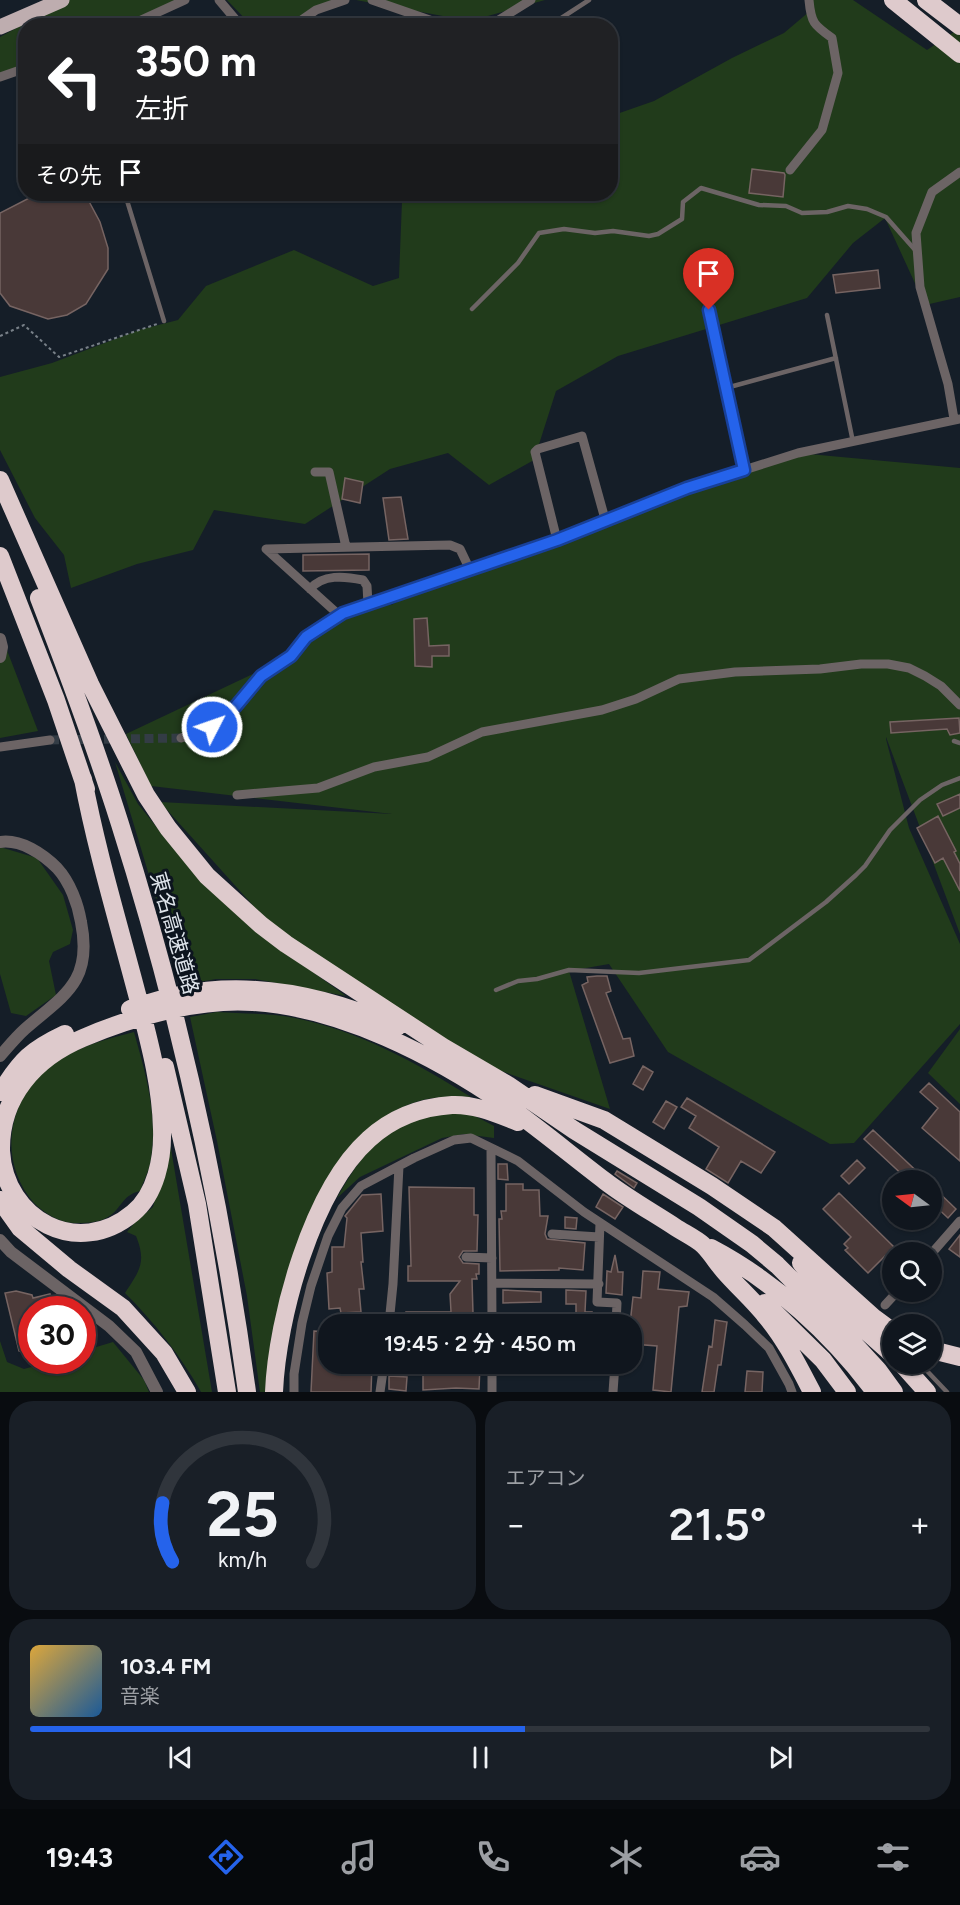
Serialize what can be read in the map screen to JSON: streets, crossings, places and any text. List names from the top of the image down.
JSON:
{
  "streets": {
    "highway": ["東名高速道路"]
  },
  "north": "left",
  "page": {
    "turn": ["350 m", "左折"],
    "then": "その先",
    "limit": "30",
    "trip": "19:45 · 2 分 · 450 m",
    "tile": "エアコン",
    "heat": ["−", "21.5°", "+"],
    "song": ["103.4 FM", "音楽"],
    "tabs": "19:43",
    "gauge": ["25", "km/h"]
  }
}
